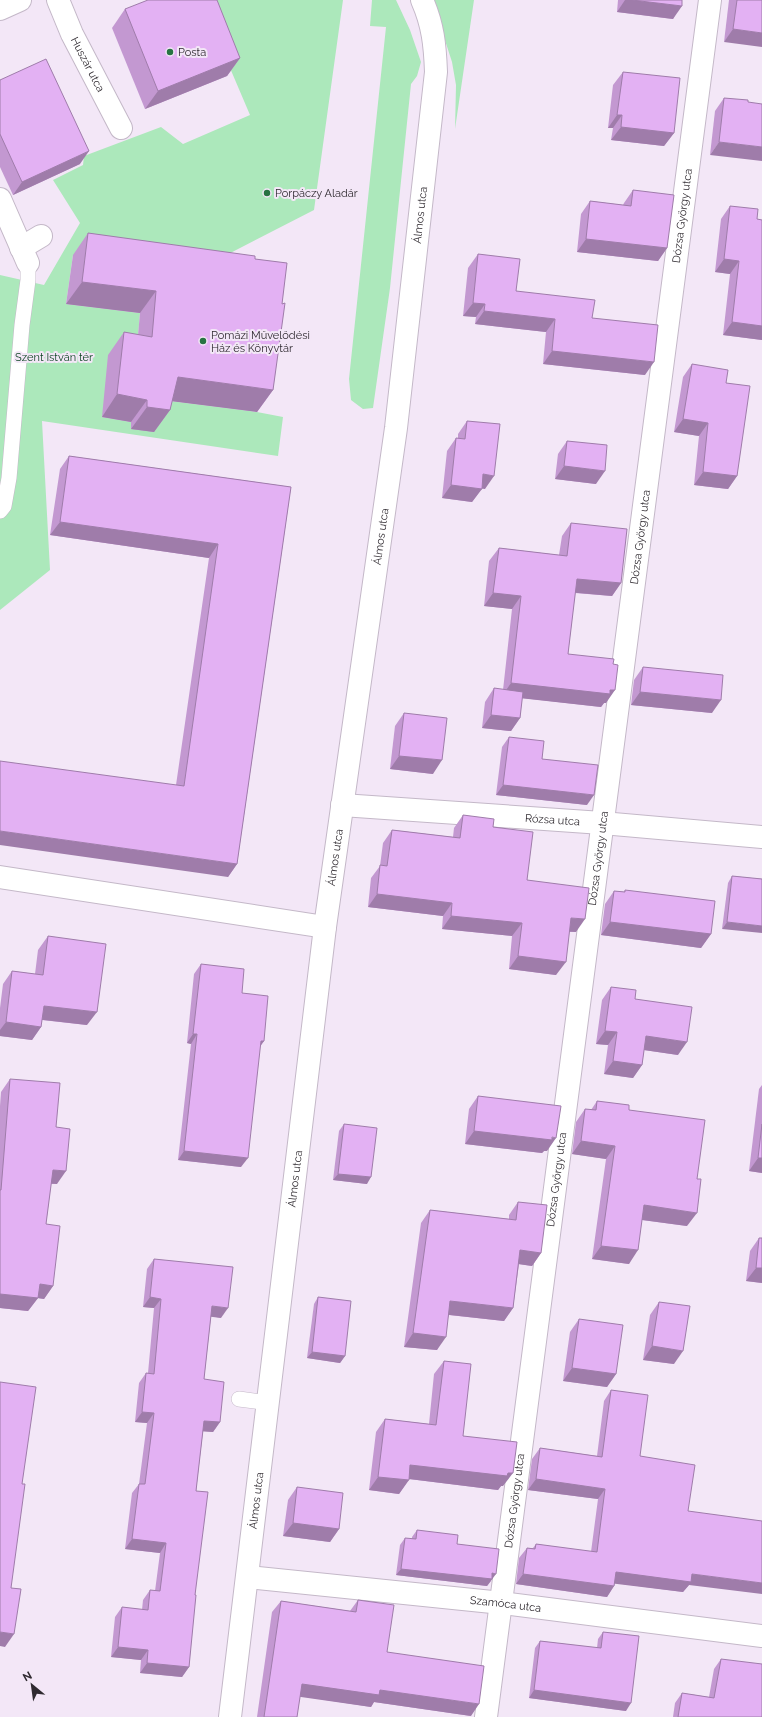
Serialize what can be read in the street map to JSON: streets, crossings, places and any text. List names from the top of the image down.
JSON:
{
  "streets": {
    "street": [
      "Huszár utca",
      "Álmos utca",
      "Dózsa György utca",
      "Rózsa utca",
      "Szamóca utca"
    ]
  },
  "crossings": [
    ["Álmos utca", "Rózsa utca"],
    ["Álmos utca", "Szamóca utca"],
    ["Dózsa György utca", "Rózsa utca"],
    ["Dózsa György utca", "Szamóca utca"]
  ],
  "parks": ["Szent István tér"],
  "places": ["Posta", "Porpáczy Aladár", "Pomázi Művelődési Ház és Könyvtár"],
  "north": "top left"
}
